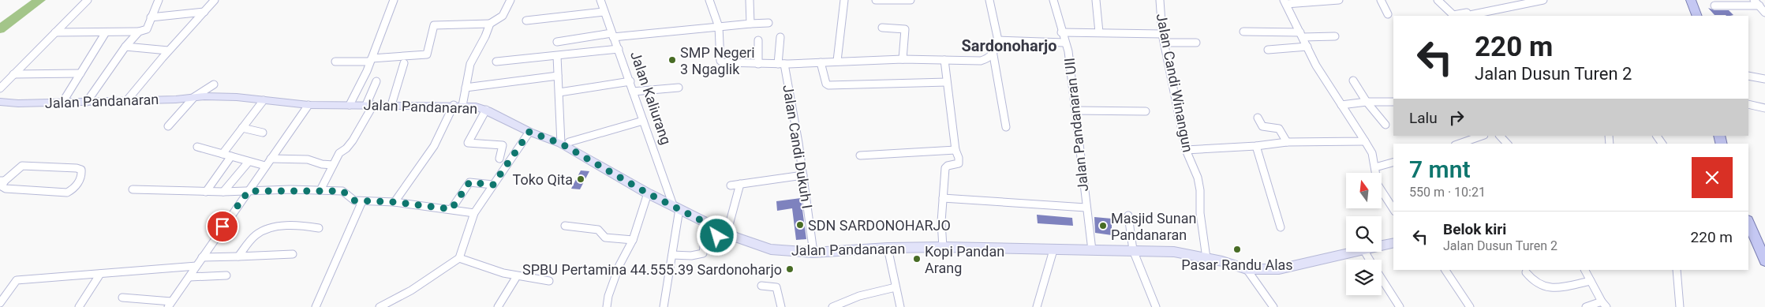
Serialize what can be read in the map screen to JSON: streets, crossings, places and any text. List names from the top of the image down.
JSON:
{
  "streets": {
    "main road": ["Jalan Pandanaran"],
    "street": [
      "Jalan Candi Winangun",
      "Jalan Kaliurang",
      "Jalan Pandanaran UII",
      "Jalan Candi Dukuh I"
    ]
  },
  "crossings": [
    ["Jalan Candi Winangun", "Jalan Pandanaran"],
    ["Jalan Kaliurang", "Jalan Pandanaran"],
    ["Jalan Pandanaran", "Jalan Pandanaran UII"],
    ["Jalan Pandanaran", "Jalan Candi Dukuh I"]
  ],
  "districts": ["Sardonoharjo"],
  "places": [
    "SMP Negeri 3 Ngaglik",
    "Toko Qita",
    "SDN SARDONOHARJO",
    "Masjid Sunan Pandanaran",
    "Pasar Randu Alas",
    "Kopi Pandan Arang",
    "SPBU Pertamina 44.555.39 Sardonoharjo"
  ],
  "north": "top",
  "page": {
    "turn": ["220 m", "Jalan Dusun Turen 2"],
    "then": "Lalu",
    "heading": ["7 mnt", "550 m · 10:21"],
    "list": [
      {
        "name": "Belok kiri",
        "note": "Jalan Dusun Turen 2",
        "value": "220 m"
      }
    ]
  }
}
